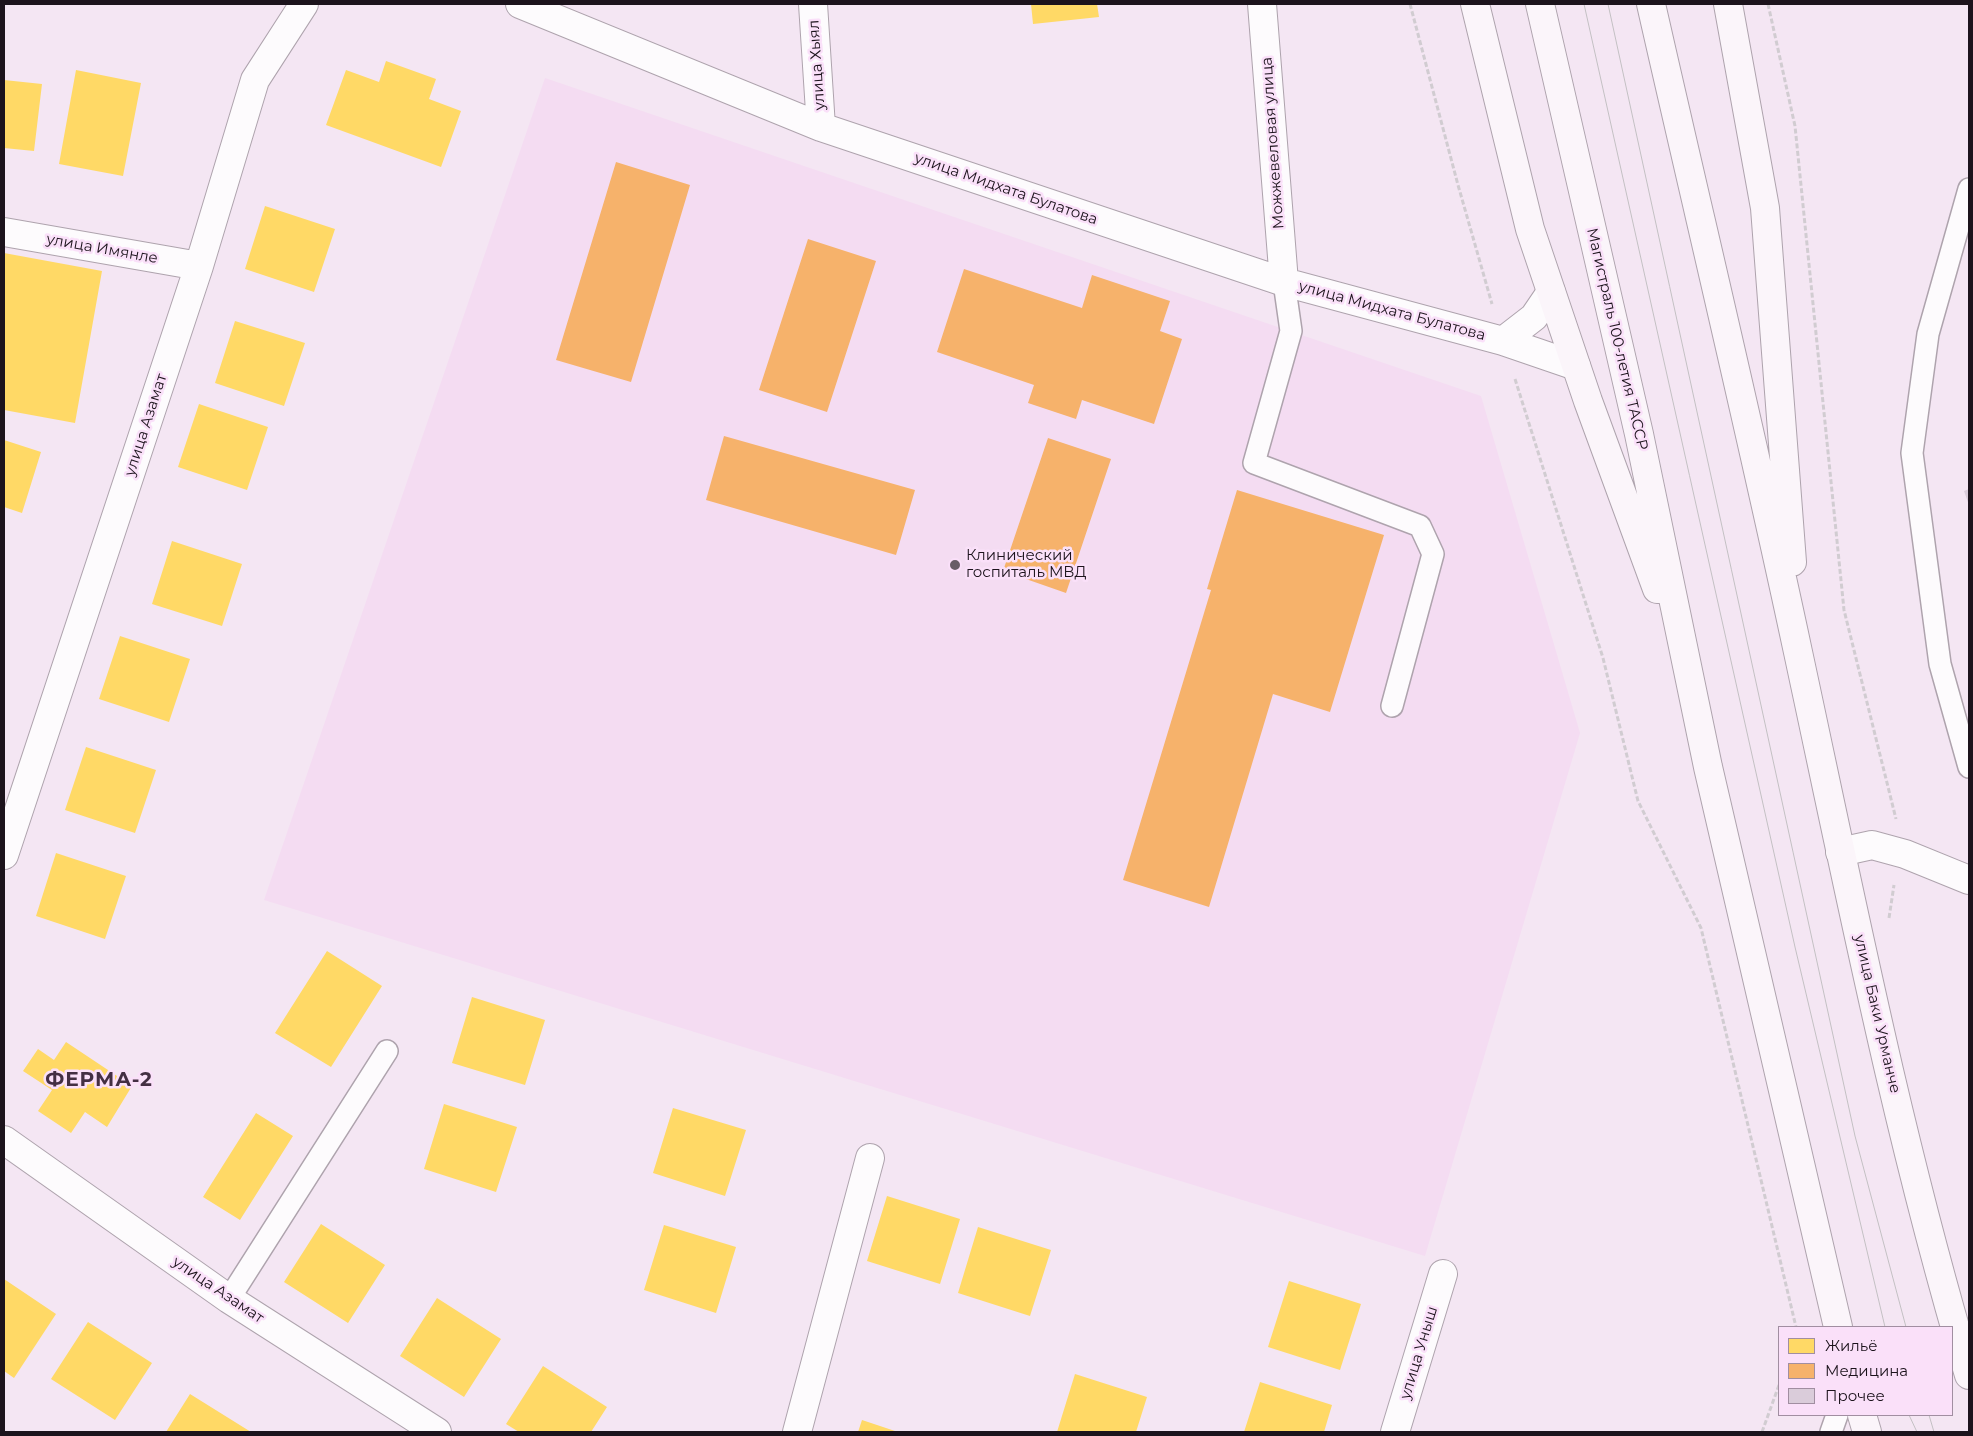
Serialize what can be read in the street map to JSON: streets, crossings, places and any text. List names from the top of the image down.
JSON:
{
  "streets": {
    "main road": ["Магистраль 100-летия ТАССР", "улица Баки Урманче"],
    "street": [
      "улица Хыял",
      "Можжевеловая улица",
      "улица Мидхата Булатова",
      "улица Имянле",
      "улица Азамат",
      "улица Уныш"
    ]
  },
  "crossings": [
    ["улица Хыял", "улица Мидхата Булатова"],
    ["Можжевеловая улица", "улица Мидхата Булатова"],
    ["улица Имянле", "улица Азамат"]
  ],
  "districts": ["ФЕРМА-2"],
  "places": ["Клинический госпиталь МВД"],
  "legend": ["Жильё", "Медицина", "Прочее"]
}
